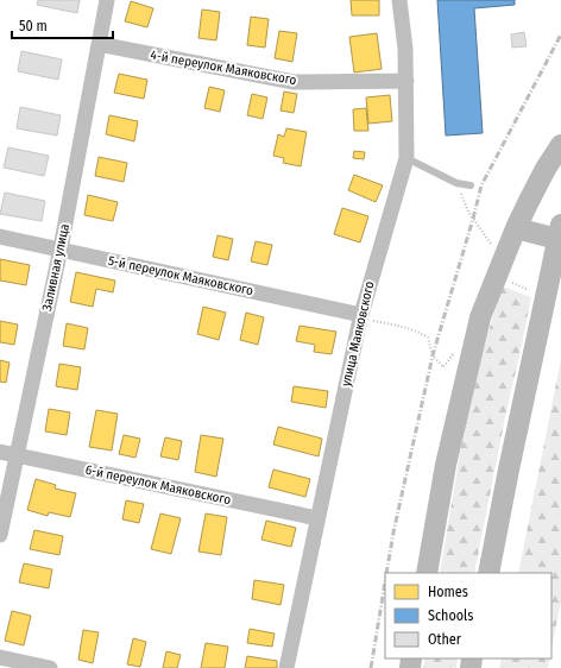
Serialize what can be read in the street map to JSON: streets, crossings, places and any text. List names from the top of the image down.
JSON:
{
  "streets": {
    "street": [
      "4-й переулок Маяковского",
      "Заливная улица",
      "5-й переулок Маяковского",
      "улица Маяковского",
      "6-й переулок Маяковского"
    ]
  },
  "crossings": [
    ["4-й переулок Маяковского", "Заливная улица"],
    ["4-й переулок Маяковского", "улица Маяковского"],
    ["Заливная улица", "5-й переулок Маяковского"],
    ["Заливная улица", "6-й переулок Маяковского"],
    ["5-й переулок Маяковского", "улица Маяковского"],
    ["улица Маяковского", "6-й переулок Маяковского"]
  ],
  "legend": ["Homes", "Schools", "Other"],
  "scale_bar": "50 m"
}
